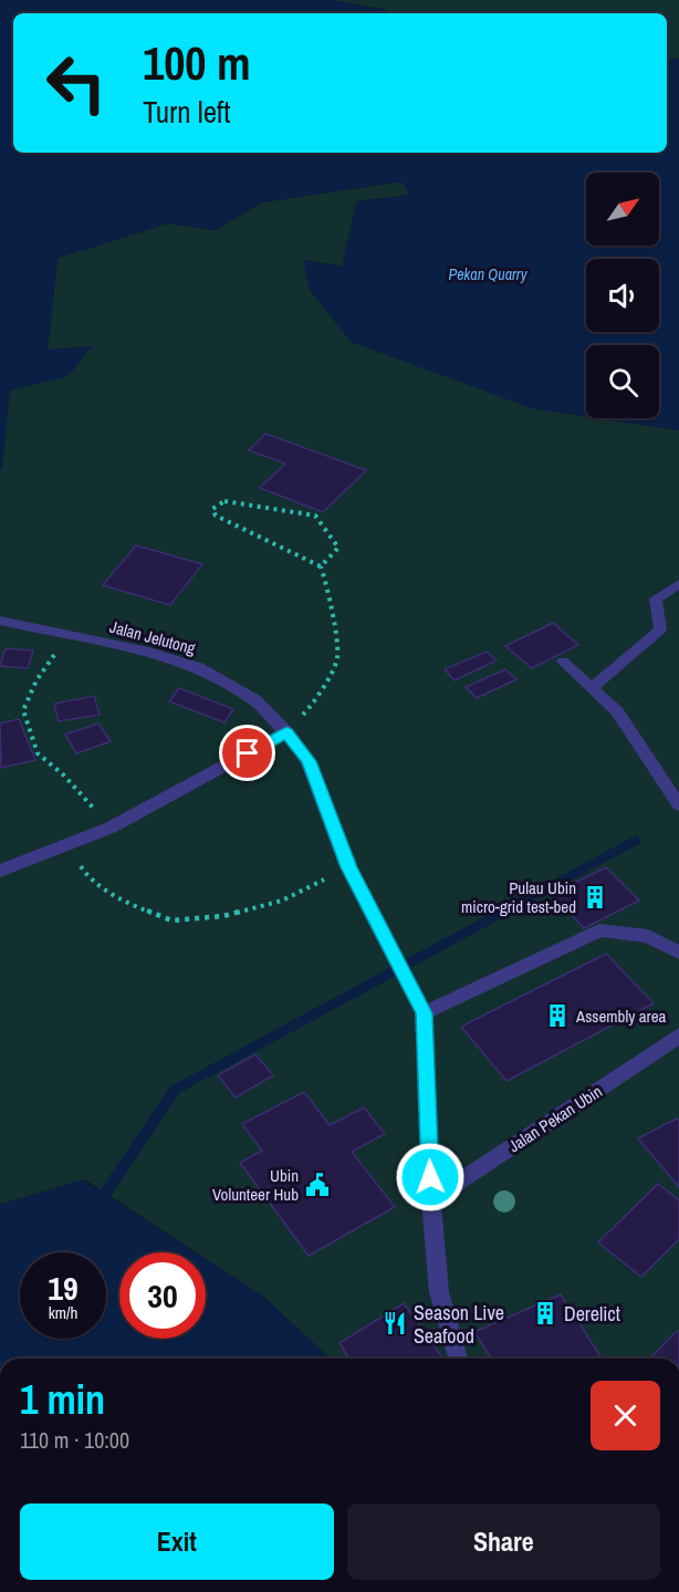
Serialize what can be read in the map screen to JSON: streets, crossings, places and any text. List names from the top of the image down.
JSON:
{
  "streets": {
    "street": ["Jalan Jelutong", "Jalan Pekan Ubin"]
  },
  "water": ["Pekan Quarry"],
  "places": {
    "building": ["Pulau Ubin micro-grid test-bed", "Assembly area", "Derelict"],
    "public building": ["Ubin Volunteer Hub"],
    "restaurant": ["Season Live Seafood"]
  },
  "north": "top right",
  "page": {
    "turn": ["100 m", "Turn left"],
    "speed": "19 km/h",
    "limit": "30",
    "heading": ["1 min", "110 m · 10:00"],
    "buttons": ["Exit", "Share"]
  }
}
